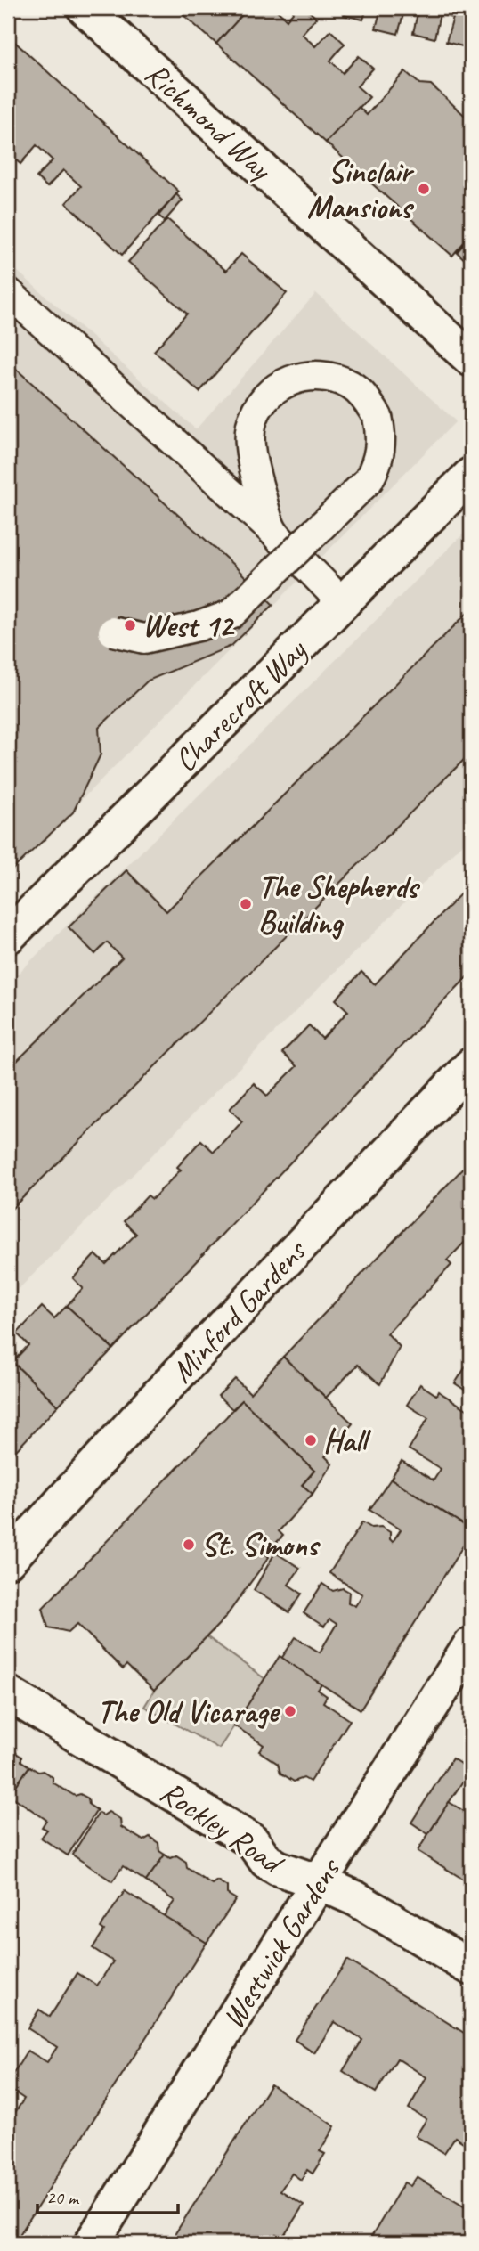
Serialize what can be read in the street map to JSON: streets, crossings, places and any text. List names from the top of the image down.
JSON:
{
  "streets": {
    "street": [
      "Richmond Way",
      "Charecroft Way",
      "Minford Gardens",
      "Rockley Road",
      "Westwick Gardens"
    ]
  },
  "crossings": [
    ["Rockley Road", "Westwick Gardens"]
  ],
  "places": [
    "Sinclair Mansions",
    "West 12",
    "The Shepherds Building",
    "Hall",
    "St. Simons",
    "The Old Vicarage"
  ],
  "scale_bar": "20 m"
}
